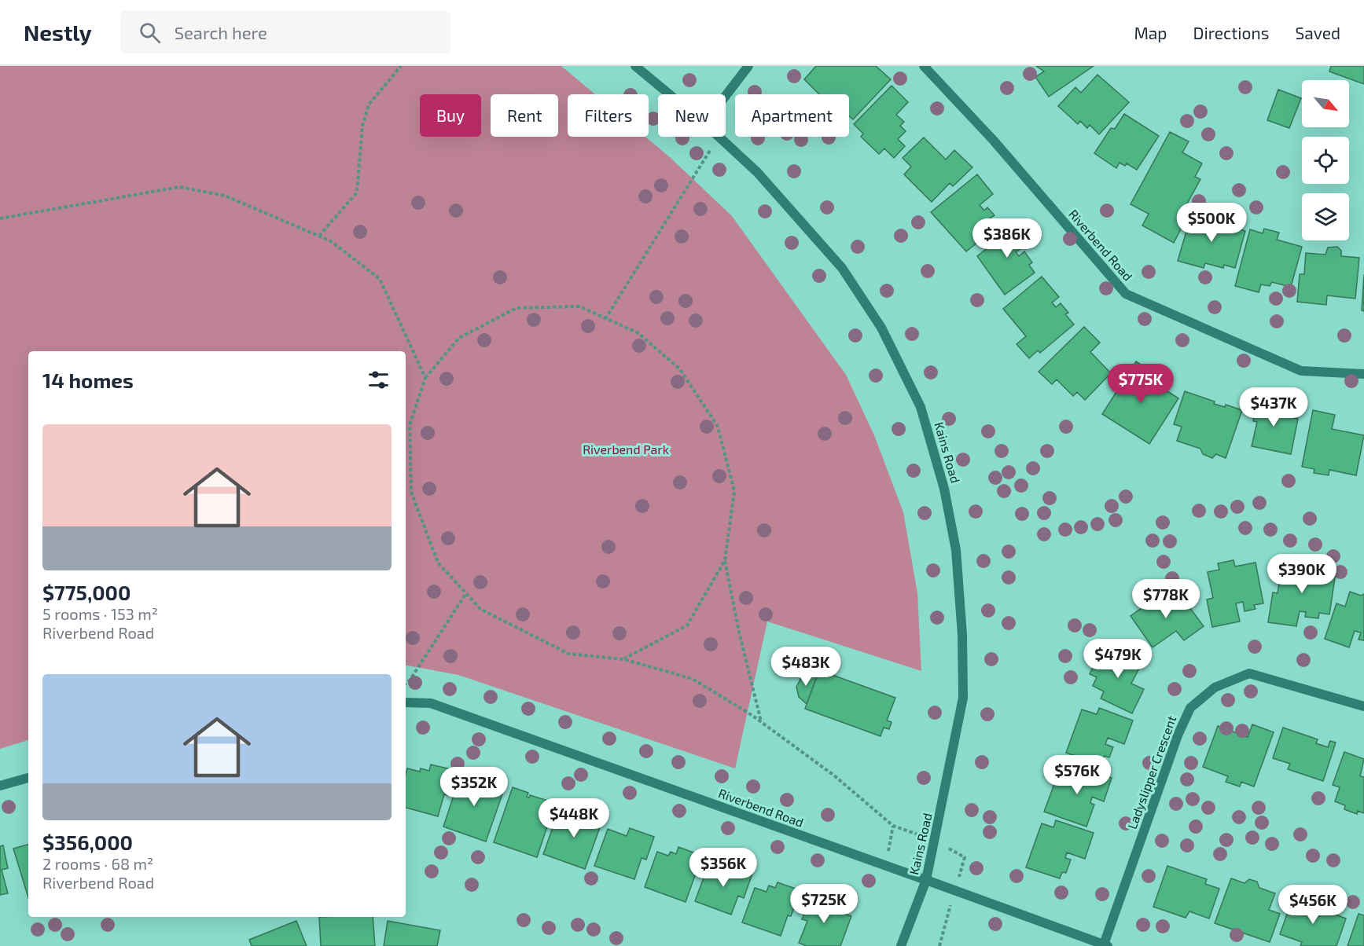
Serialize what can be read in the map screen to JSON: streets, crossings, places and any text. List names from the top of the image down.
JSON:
{
  "streets": {
    "street": ["Riverbend Road", "Kains Road", "Ladyslipper Crescent"]
  },
  "crossings": [
    ["Riverbend Road", "Kains Road"],
    ["Riverbend Road", "Ladyslipper Crescent"]
  ],
  "parks": ["Riverbend Park"],
  "north": "bottom right",
  "page": {
    "header": "Nestly",
    "search": "Search here",
    "nav": ["Map", "Directions", "Saved"],
    "chip": [
      "Buy",
      "Rent",
      "Filters",
      "New",
      "Apartment"
    ],
    "price": [
      "$500K",
      "$386K",
      "$775K",
      "$437K",
      "$390K",
      "$778K",
      "$479K",
      "$483K",
      "$576K",
      "$352K",
      "$448K",
      "$356K",
      "$725K",
      "$456K"
    ],
    "heading": "14 homes",
    "list": [
      {
        "name": "$775,000",
        "note": "5 rooms · 153 m² · Riverbend Road"
      },
      {
        "name": "$356,000",
        "note": "2 rooms · 68 m² · Riverbend Road"
      }
    ]
  }
}
